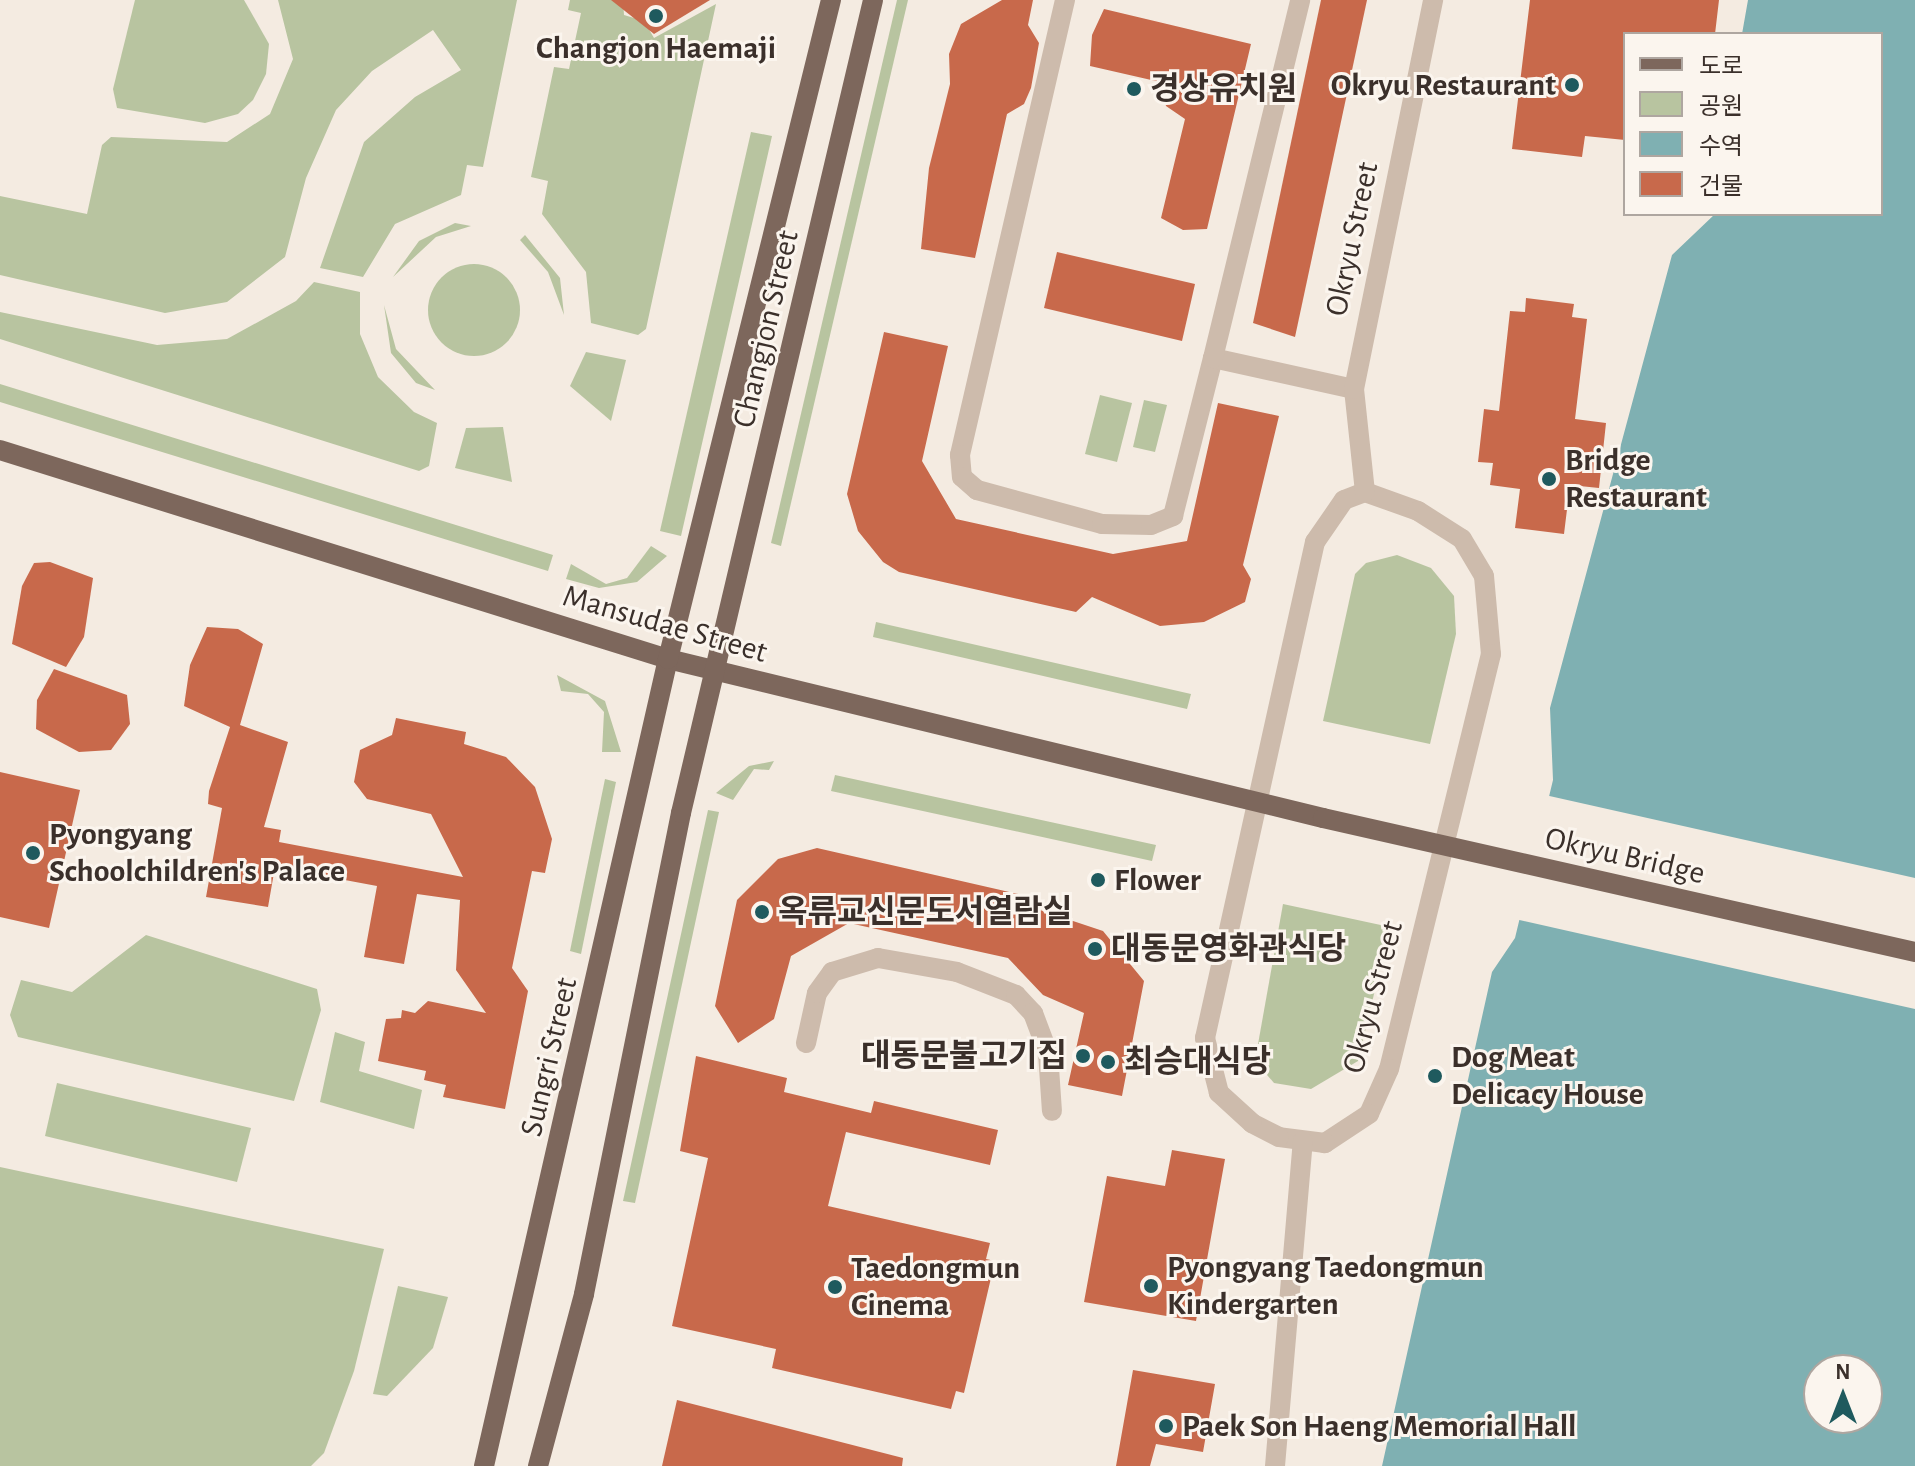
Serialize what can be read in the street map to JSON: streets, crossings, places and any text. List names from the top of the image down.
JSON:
{
  "streets": {
    "main road": [
      "Changjon Street",
      "Mansudae Street",
      "Okryu Bridge",
      "Sungri Street"
    ],
    "street": ["Okryu Street"]
  },
  "crossings": [
    ["Okryu Street", "Mansudae Street"],
    ["Changjon Street", "Mansudae Street"],
    ["Changjon Street", "Sungri Street"],
    ["Mansudae Street", "Okryu Bridge"],
    ["Mansudae Street", "Sungri Street"]
  ],
  "places": [
    "Changjon Haemaji",
    "Okryu Restaurant",
    "경상유치원",
    "Bridge Restaurant",
    "Pyongyang Schoolchildren's Palace",
    "Flower",
    "옥류교신문도서열람실",
    "대동문영화관식당",
    "대동문불고기집",
    "최승대식당",
    "Dog Meat Delicacy House",
    "Pyongyang Taedongmun Kindergarten",
    "Taedongmun Cinema",
    "Paek Son Haeng Memorial Hall"
  ],
  "legend": [
    "도로",
    "공원",
    "수역",
    "건물"
  ],
  "north": "top"
}
